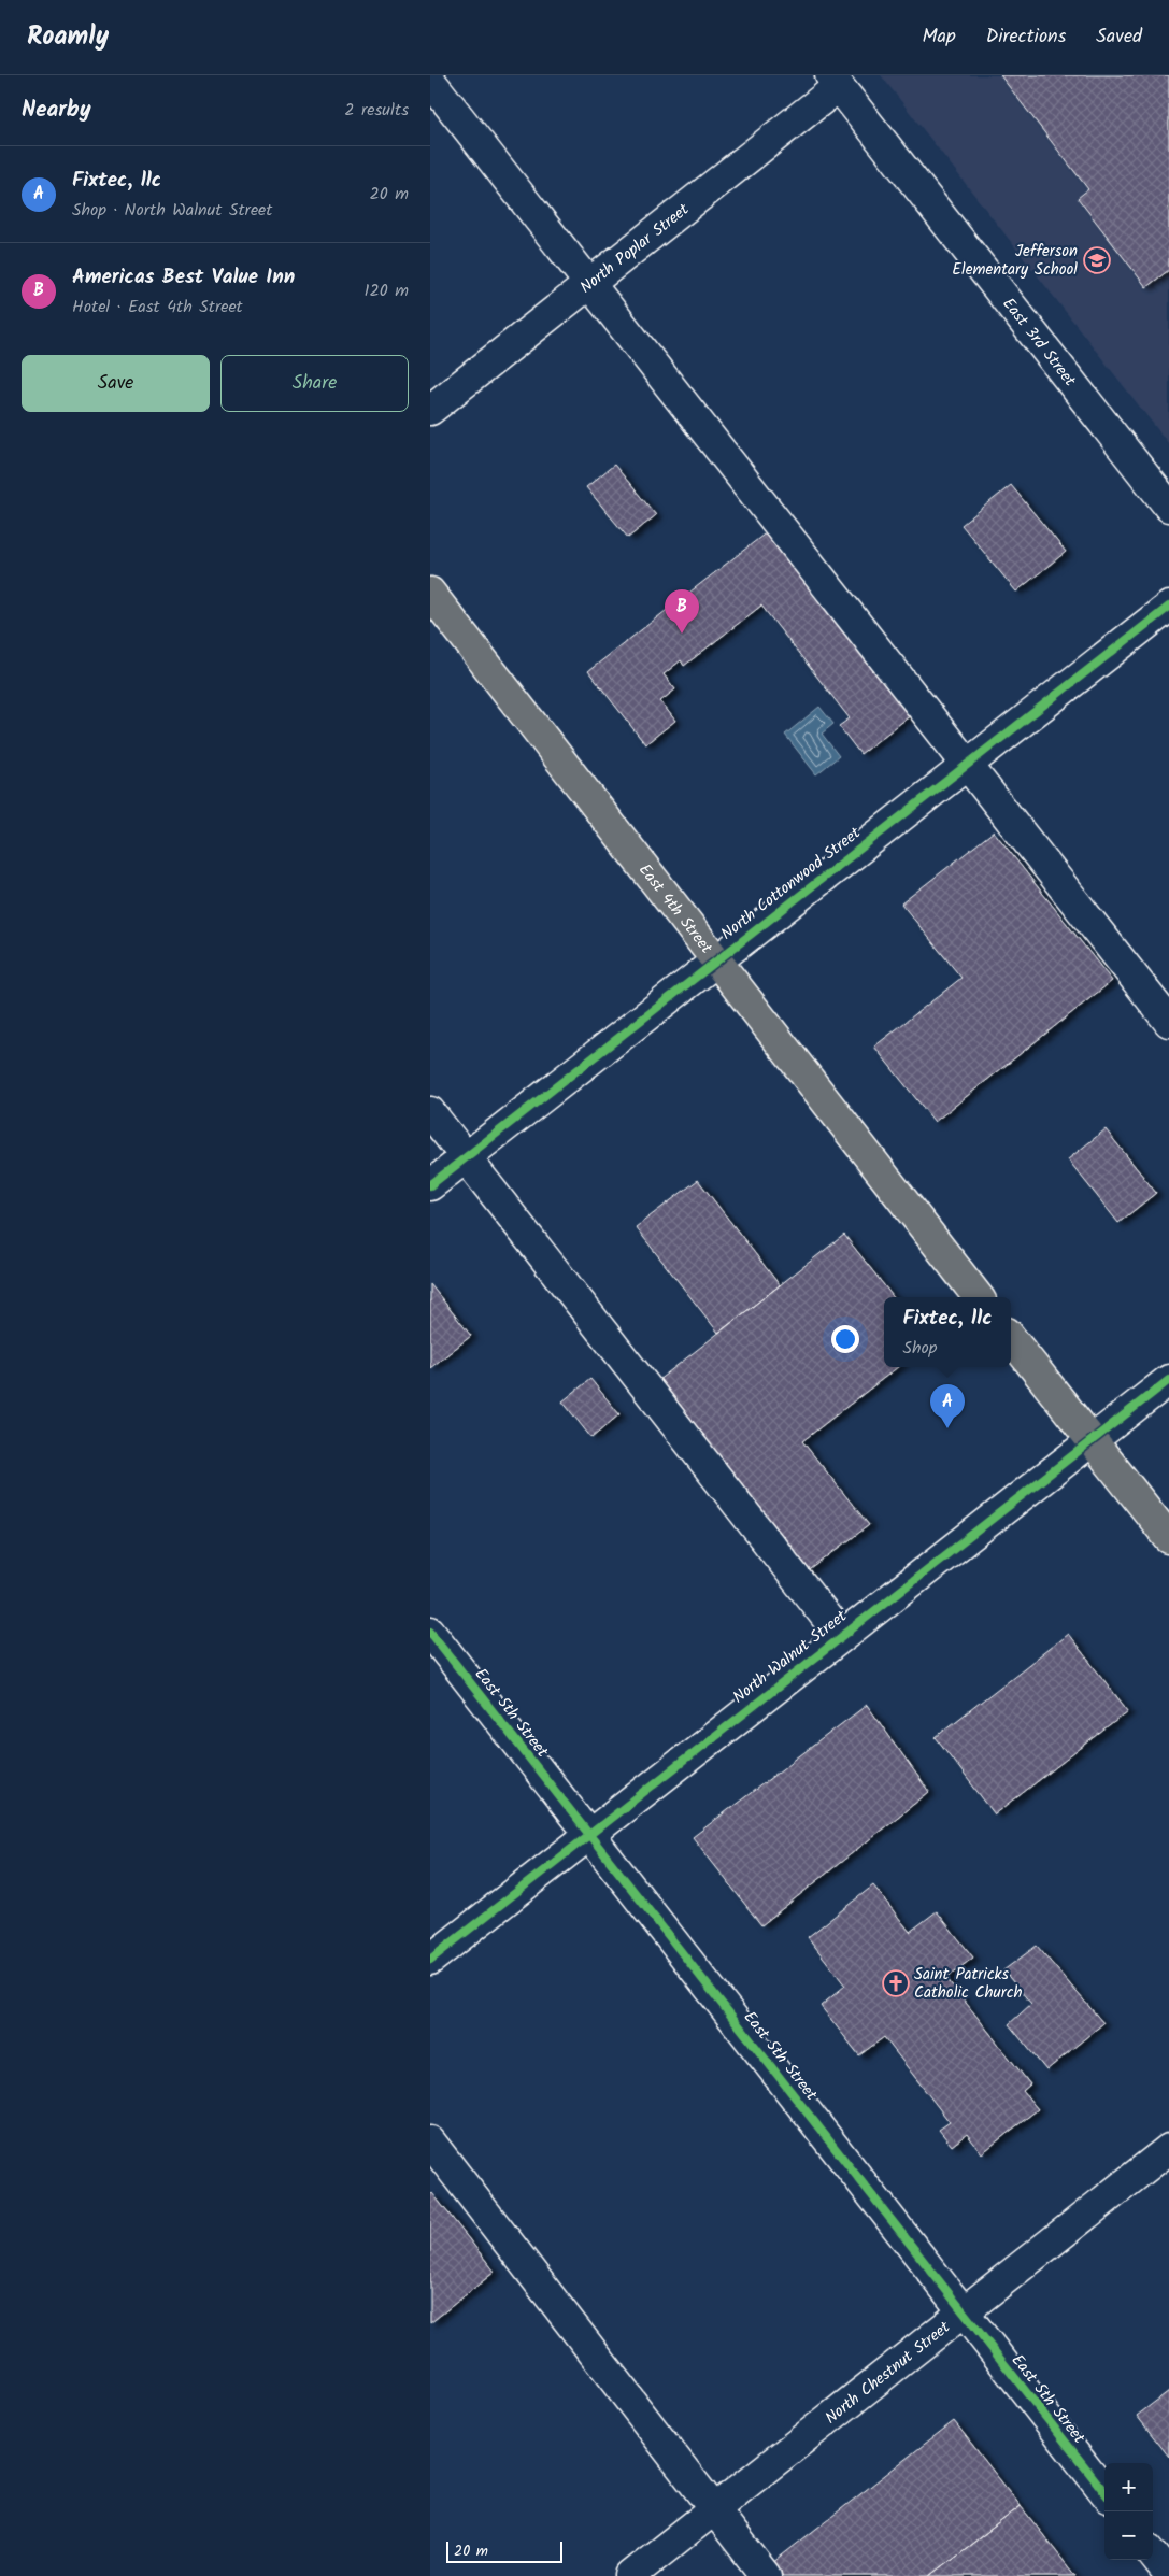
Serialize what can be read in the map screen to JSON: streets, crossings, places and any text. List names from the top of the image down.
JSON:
{
  "streets": {
    "main road": ["East 4th Street"],
    "street": [
      "North Poplar Street",
      "East 3rd Street",
      "North Cottonwood Street",
      "North Walnut Street",
      "East 5th Street",
      "North Chestnut Street"
    ]
  },
  "crossings": [
    ["North Poplar Street", "East 3rd Street"],
    ["North Cottonwood Street", "East 4th Street"],
    ["North Walnut Street", "East 5th Street"],
    ["East 5th Street", "North Chestnut Street"]
  ],
  "places": {
    "school or university": ["Jefferson Elementary School"],
    "church": ["Saint Patricks Catholic Church"]
  },
  "scale_bar": "20 m",
  "page": {
    "header": "Roamly",
    "nav": ["Map", "Directions", "Saved"],
    "heading": ["Nearby", "2 results"],
    "list": [
      {
        "mark": "A",
        "name": "Fixtec, llc",
        "note": "Shop · North Walnut Street",
        "value": "20 m"
      },
      {
        "mark": "B",
        "name": "Americas Best Value Inn",
        "note": "Hotel · East 4th Street",
        "value": "120 m"
      }
    ],
    "buttons": ["Save", "Share"],
    "pins": ["B", "A"],
    "popup": ["Fixtec, llc", "Shop"],
    "map_buttons": ["+", "−"],
    "scale": "20 m"
  }
}
